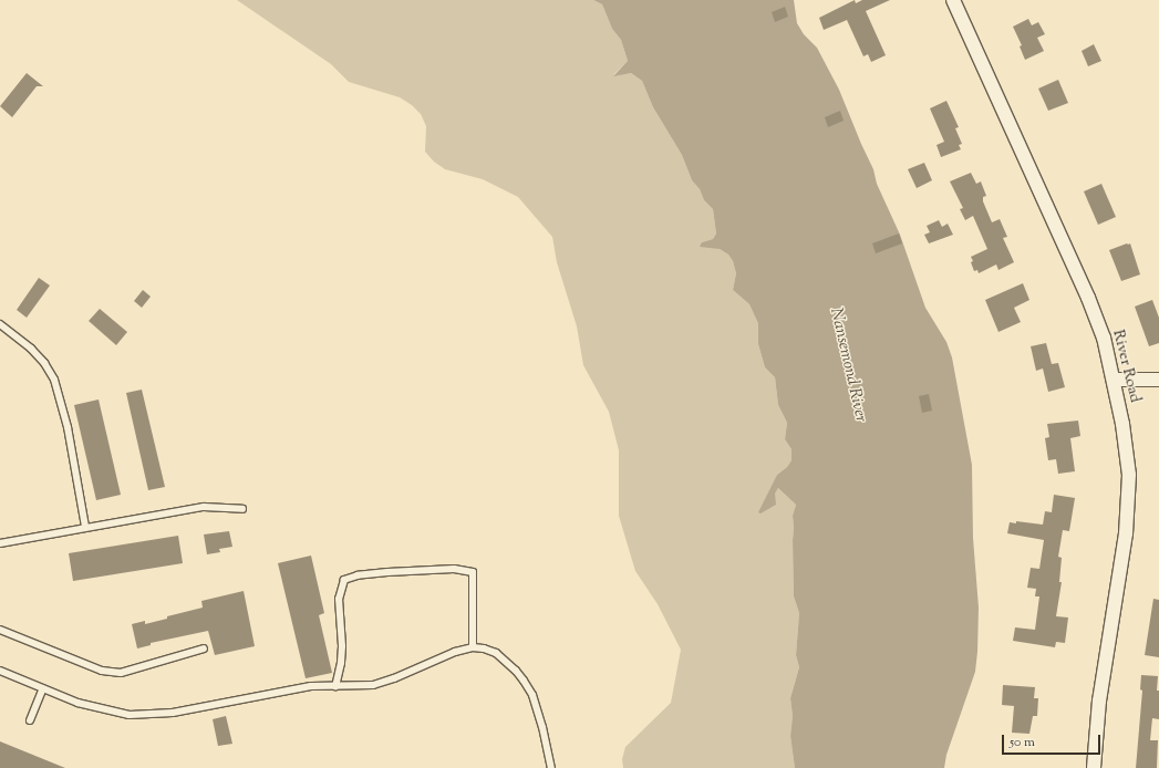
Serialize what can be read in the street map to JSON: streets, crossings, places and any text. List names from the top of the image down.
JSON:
{
  "streets": {
    "street": ["River Road"]
  },
  "water": ["Nansemond River"],
  "scale_bar": "50 m"
}
